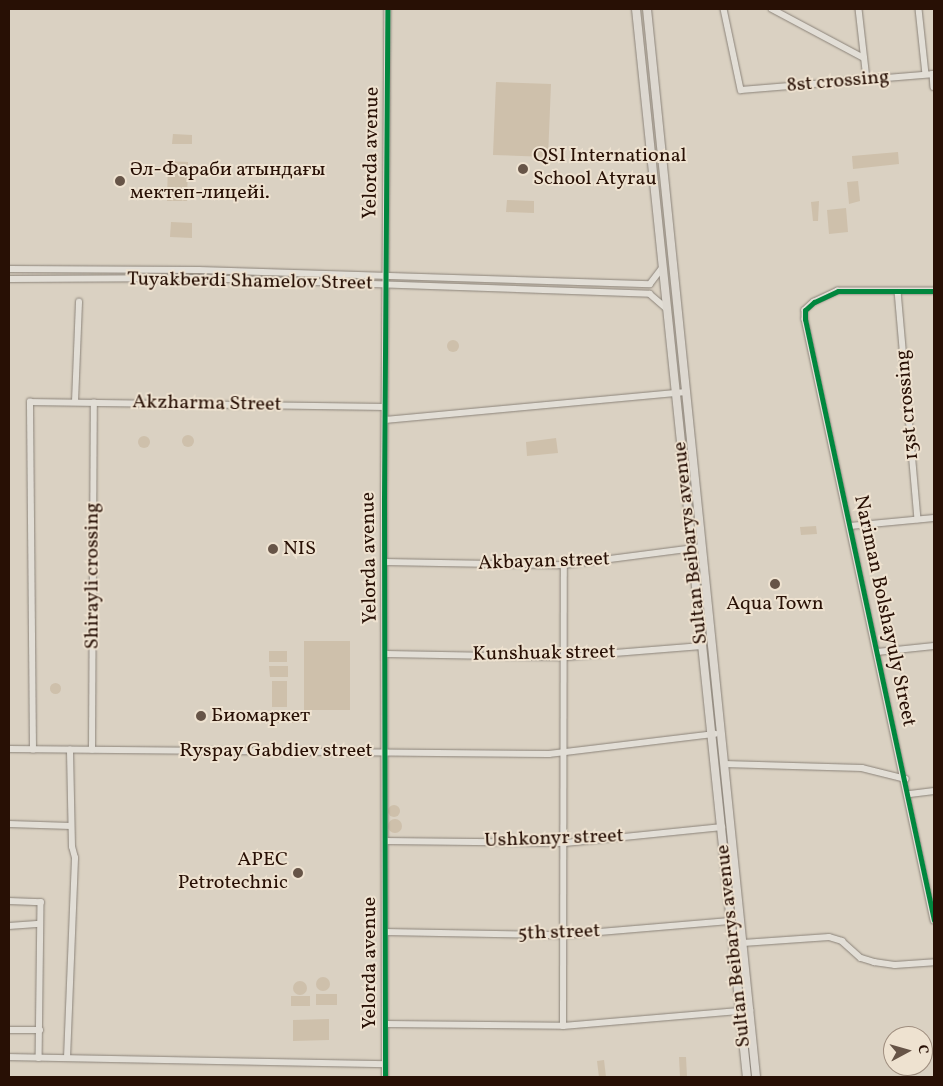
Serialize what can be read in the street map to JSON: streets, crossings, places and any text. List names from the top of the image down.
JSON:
{
  "streets": {
    "main road": ["Sultan Beibarys avenue"],
    "street": [
      "8st crossing",
      "Yelorda avenue",
      "Tuyakberdi Shamelov Street",
      "Akzharma Street",
      "13st crossing",
      "Akbayan street",
      "Shirayli crossing",
      "Nariman Bolshayuly Street",
      "Kunshuak street",
      "Ryspay Gabdiev street",
      "Ushkonyr street",
      "5th street"
    ]
  },
  "crossings": [
    ["Yelorda avenue", "Tuyakberdi Shamelov Street"],
    ["Yelorda avenue", "Akzharma Street"],
    ["Yelorda avenue", "Akbayan street"],
    ["Yelorda avenue", "Kunshuak street"],
    ["Yelorda avenue", "Ryspay Gabdiev street"],
    ["Yelorda avenue", "Ushkonyr street"],
    ["Yelorda avenue", "5th street"],
    ["Tuyakberdi Shamelov Street", "Sultan Beibarys avenue"],
    ["Akzharma Street", "Shirayli crossing"],
    ["Akzharma Street", "Ryspay Gabdiev street"],
    ["13st crossing", "Nariman Bolshayuly Street"],
    ["Sultan Beibarys avenue", "Akbayan street"],
    ["Sultan Beibarys avenue", "Kunshuak street"],
    ["Sultan Beibarys avenue", "Ryspay Gabdiev street"],
    ["Sultan Beibarys avenue", "Ushkonyr street"],
    ["Sultan Beibarys avenue", "5th street"],
    ["Shirayli crossing", "Ryspay Gabdiev street"]
  ],
  "places": [
    "QSI International School Atyrau",
    "Әл-Фараби атындағы мектеп-лицейі.",
    "NIS",
    "Aqua Town",
    "Биомаркет",
    "APEC Petrotechnic"
  ],
  "north": "right"
}
